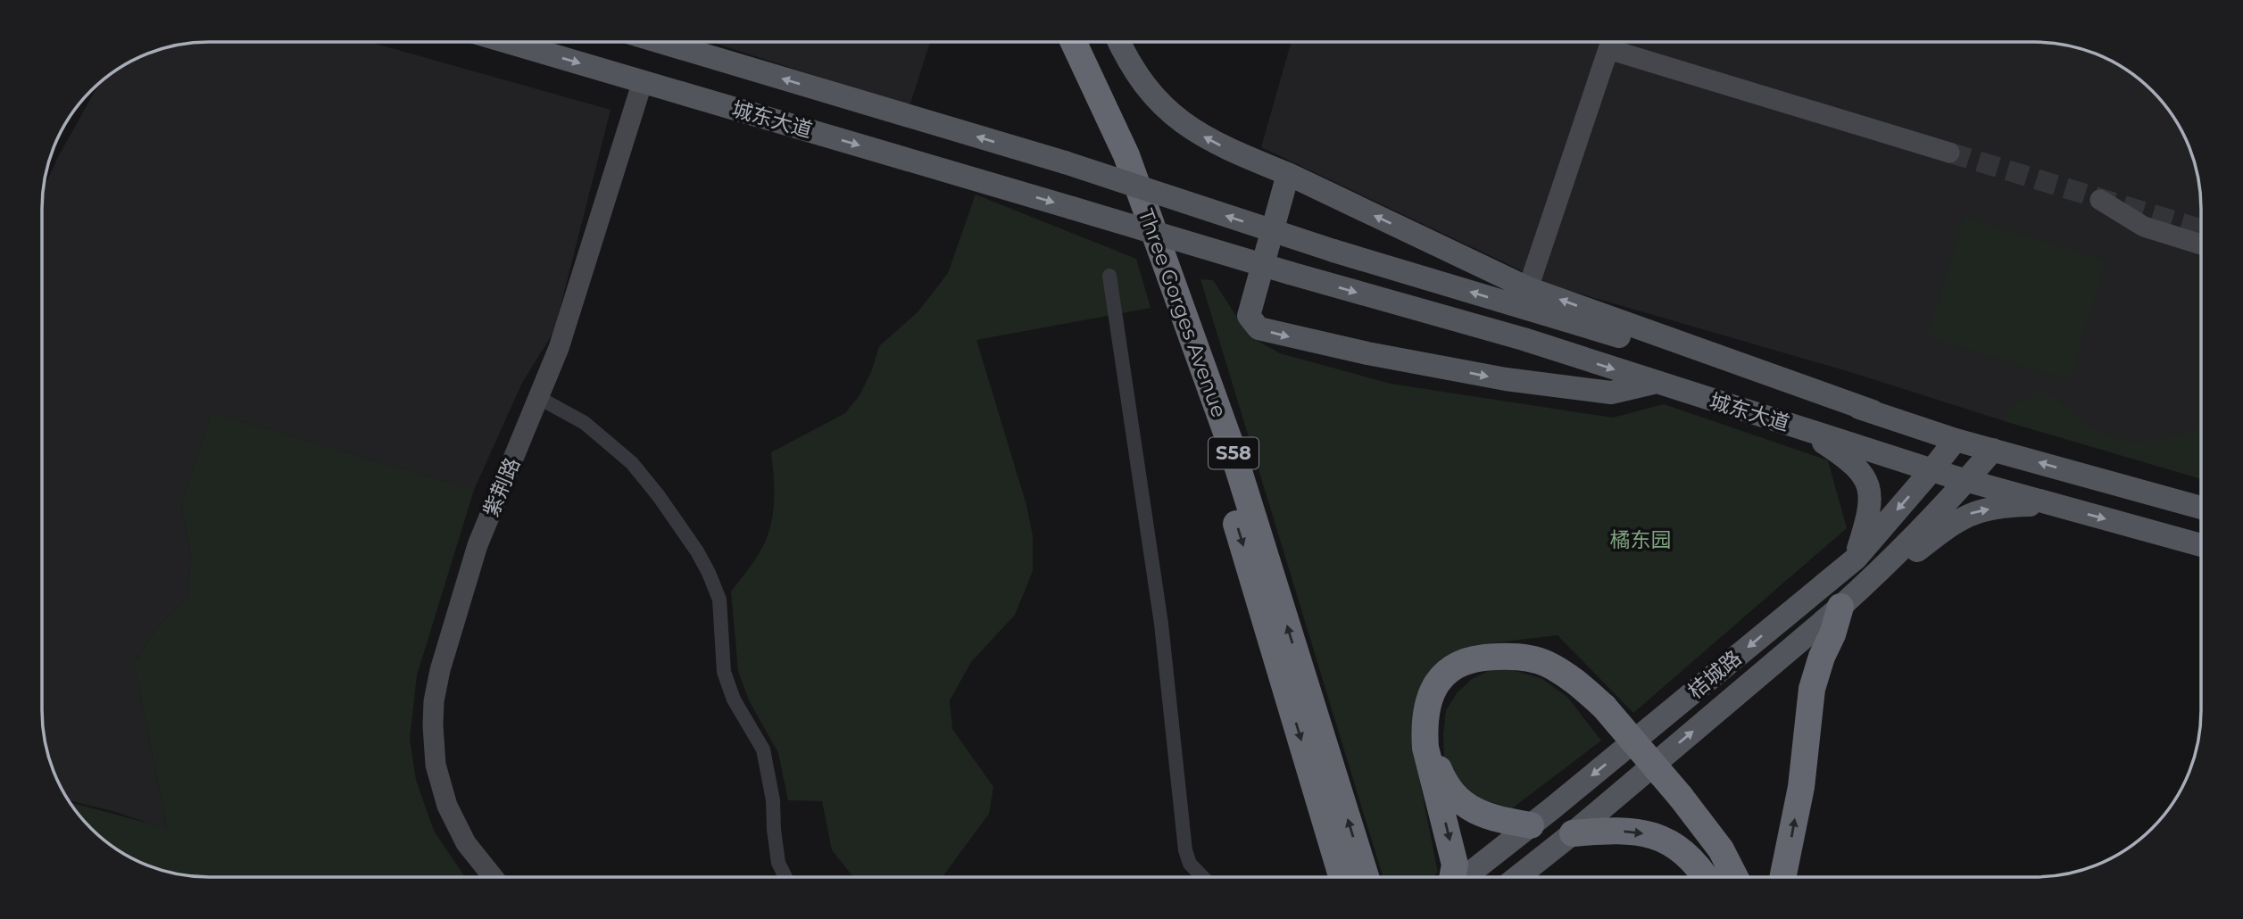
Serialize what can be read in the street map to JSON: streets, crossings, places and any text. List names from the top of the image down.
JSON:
{
  "streets": {
    "highway": ["Three Gorges Avenue", "S58"],
    "main road": ["城东大道", "桔城路"],
    "street": ["紫荆路"]
  },
  "crossings": [
    ["城东大道", "紫荆路"],
    ["城东大道", "桔城路"]
  ],
  "parks": ["橘东园"]
}
